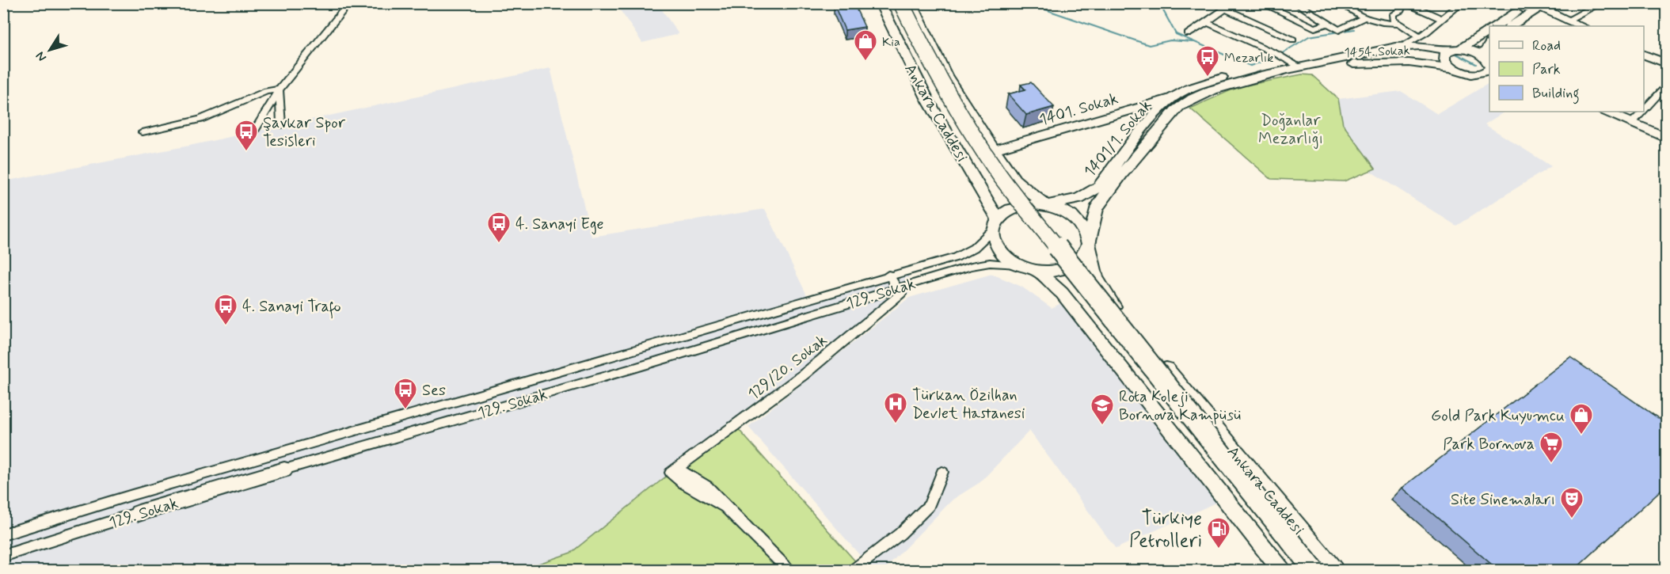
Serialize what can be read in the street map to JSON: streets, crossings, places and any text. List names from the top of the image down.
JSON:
{
  "streets": {
    "highway": ["Ankara Caddesi"],
    "main road": [
      "1454. Sokak",
      "1401. Sokak",
      "1401/1. Sokak",
      "129. Sokak"
    ],
    "street": ["129/20. Sokak"]
  },
  "crossings": [
    ["1454. Sokak", "1401/1. Sokak"],
    ["1401. Sokak", "Ankara Caddesi"],
    ["1401. Sokak", "1401/1. Sokak"],
    ["Ankara Caddesi", "1401/1. Sokak"],
    ["Ankara Caddesi", "129. Sokak"],
    ["1401/1. Sokak", "129. Sokak"],
    ["129. Sokak", "129/20. Sokak"]
  ],
  "parks": ["Doğanlar Mezarlığı"],
  "places": {
    "shop": ["Kia", "Gold Park Kuyumcu"],
    "bus stop": [
      "Mezarlık",
      "Şavkar Spor Tesisleri",
      "4. Sanayi Ege",
      "4. Sanayi Trafo",
      "Ses"
    ],
    "hospital": ["Türkan Özilhan Devlet Hastanesi"],
    "school or university": ["Rota Koleji Bornova Kampüsü"],
    "supermarket": ["Park Bornova"],
    "theatre": ["Site Sinemaları"],
    "fuel station": ["Türkiye Petrolleri"]
  },
  "legend": ["Road", "Park", "Building"],
  "north": "bottom left"
}
